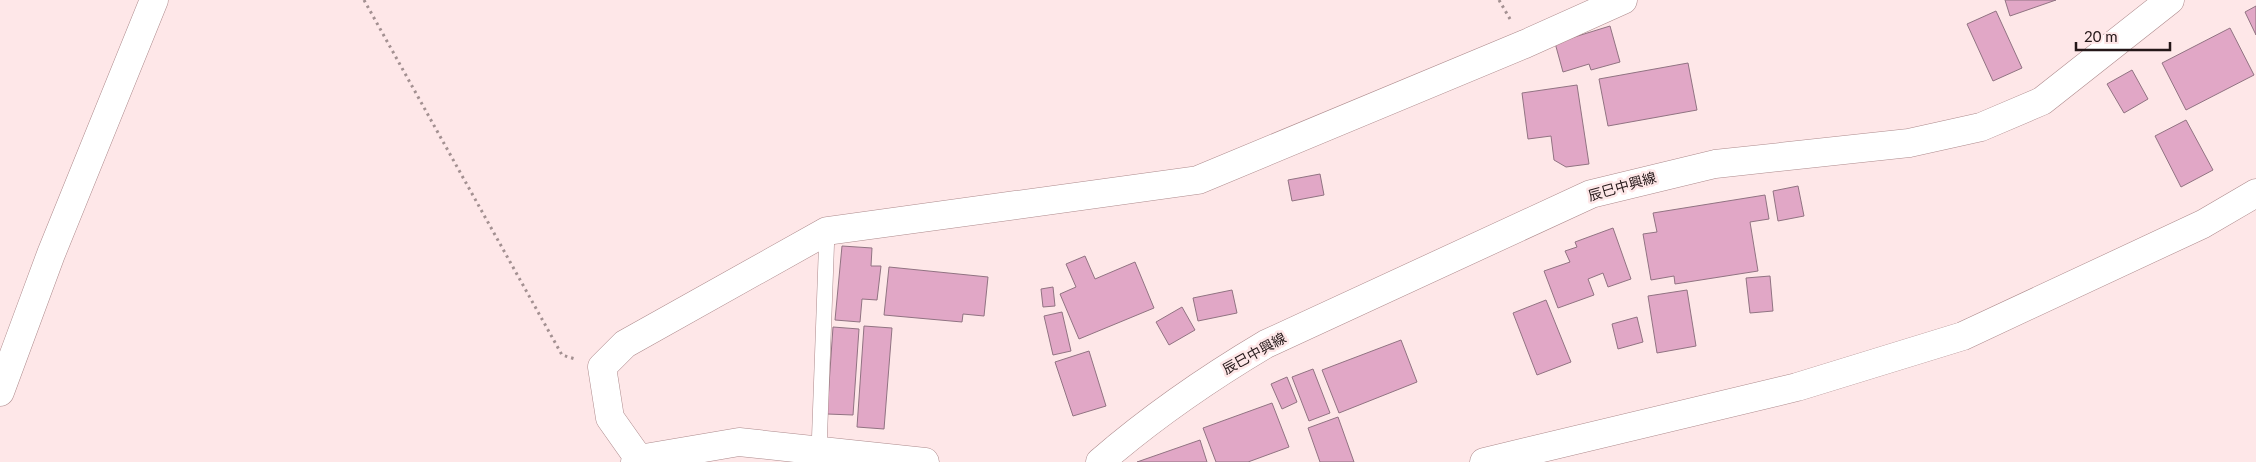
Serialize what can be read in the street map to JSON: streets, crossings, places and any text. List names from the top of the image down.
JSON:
{
  "streets": {
    "street": ["辰巳中興線"]
  },
  "scale_bar": "20 m"
}
